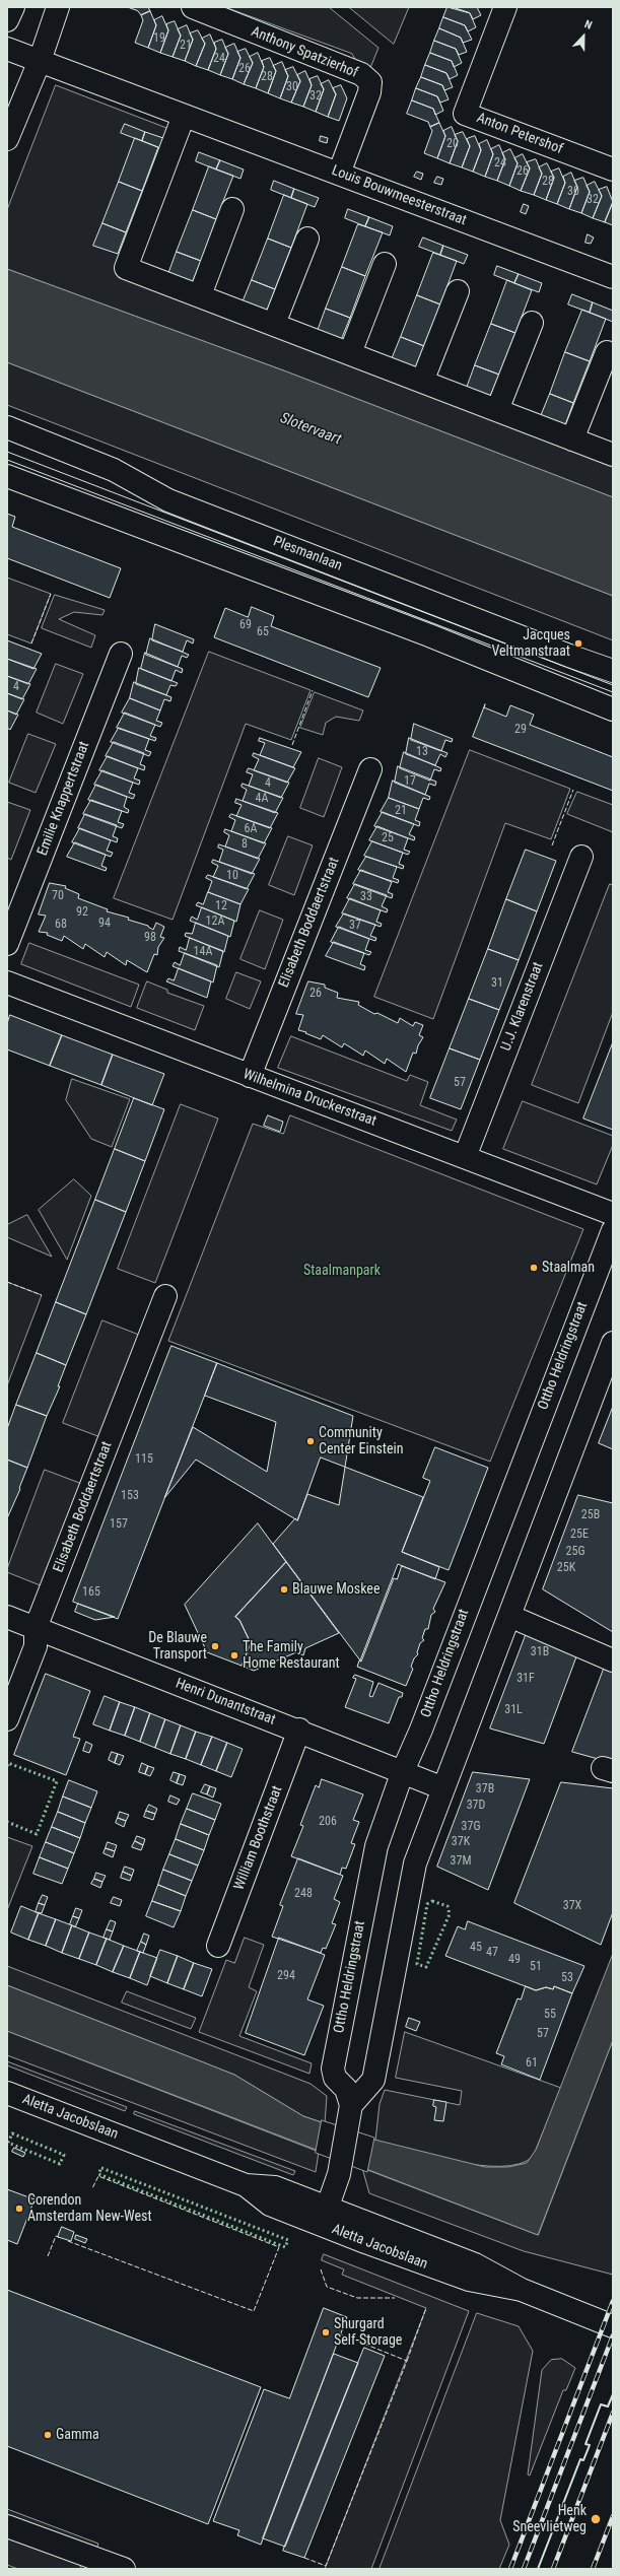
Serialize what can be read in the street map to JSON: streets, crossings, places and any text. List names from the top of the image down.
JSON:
{
  "streets": {
    "street": [
      "Anthony Spatzierhof",
      "Anton Petershof",
      "Louis Bouwmeesterstraat",
      "Plesmanlaan",
      "Emilie Knappertstraat",
      "Elisabeth Boddaertstraat",
      "U.J. Klarenstraat",
      "Wilhelmina Druckerstraat",
      "Ottho Heldringstraat",
      "Henri Dunantstraat",
      "William Boothstraat",
      "Aletta Jacobslaan"
    ]
  },
  "crossings": [
    ["Anthony Spatzierhof", "Louis Bouwmeesterstraat"],
    ["Elisabeth Boddaertstraat", "Wilhelmina Druckerstraat"],
    ["Elisabeth Boddaertstraat", "Henri Dunantstraat"],
    ["U.J. Klarenstraat", "Wilhelmina Druckerstraat"],
    ["Ottho Heldringstraat", "Henri Dunantstraat"],
    ["Henri Dunantstraat", "William Boothstraat"]
  ],
  "water": ["Slotervaart"],
  "parks": ["Staalmanpark"],
  "places": [
    "Jacques Veltmanstraat",
    "Staalman",
    "Community Center Einstein",
    "Blauwe Moskee",
    "De Blauwe Transport",
    "The Family Home Restaurant",
    "Corendon Amsterdam New-West",
    "Shurgard Self-Storage",
    "Gamma",
    "Henk Sneevlietweg"
  ],
  "house_numbers": [
    "19",
    "21",
    "24",
    "26",
    "28",
    "30",
    "32",
    "20",
    "24",
    "26",
    "28",
    "30",
    "32",
    "69",
    "65",
    "4",
    "29",
    "13",
    "17",
    "4",
    "4A",
    "21",
    "6A",
    "25",
    "8",
    "10",
    "70",
    "33",
    "12",
    "92",
    "12A",
    "94",
    "68",
    "37",
    "98",
    "14A",
    "31",
    "26",
    "57",
    "115",
    "153",
    "25B",
    "157",
    "25E",
    "25G",
    "25K",
    "165",
    "31B",
    "31F",
    "31L",
    "37B",
    "37D",
    "206",
    "37G",
    "37K",
    "37M",
    "248",
    "37X",
    "45",
    "47",
    "49",
    "51",
    "294",
    "53",
    "55",
    "57",
    "61"
  ],
  "north": "top"
}
